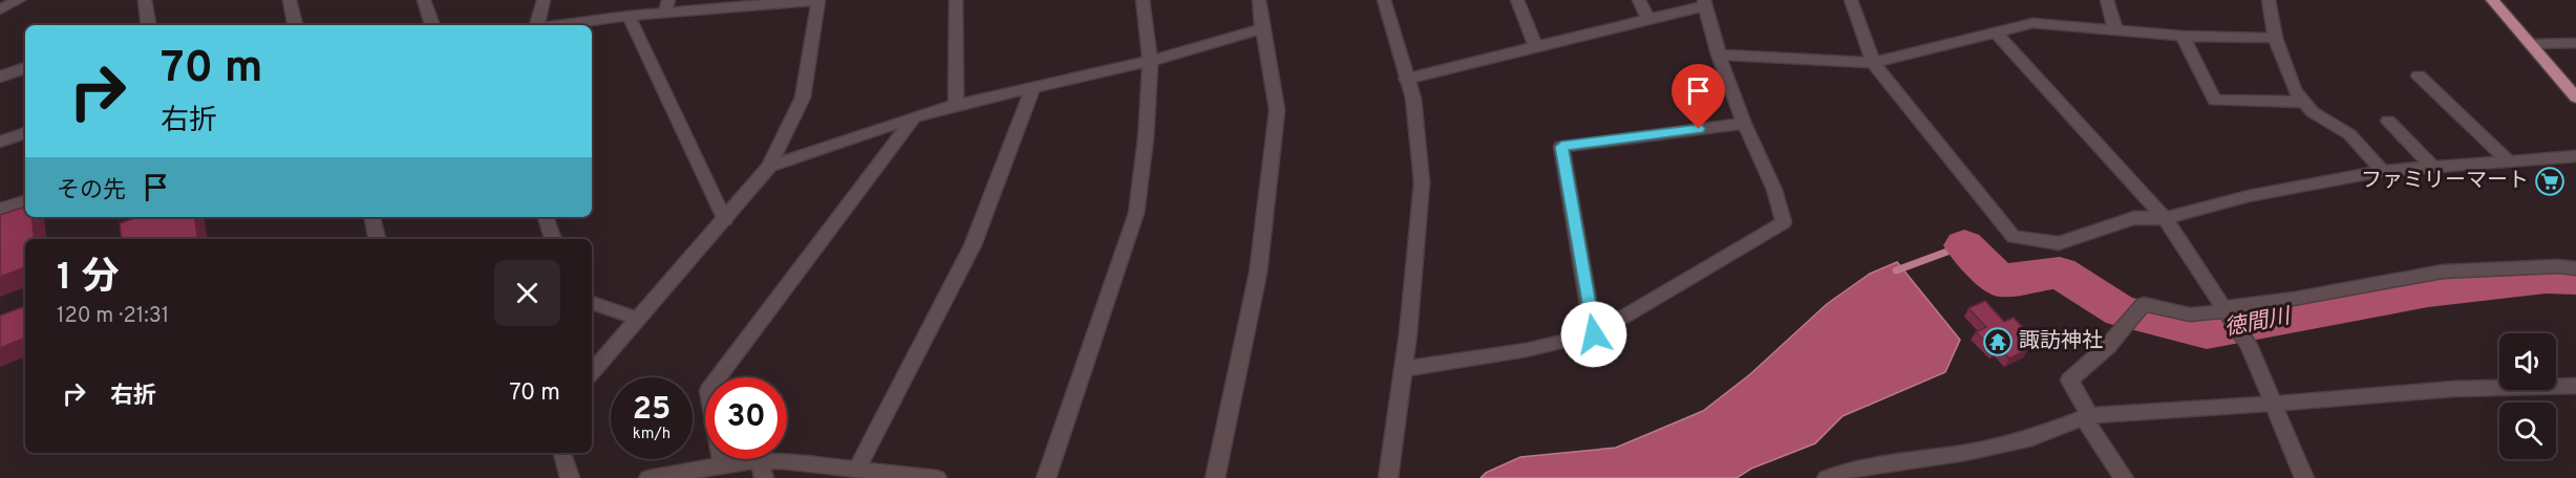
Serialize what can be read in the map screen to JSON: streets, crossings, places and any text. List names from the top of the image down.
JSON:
{
  "water": ["徳間川"],
  "places": {
    "supermarket": ["ファミリーマート"],
    "temple": ["諏訪神社"]
  },
  "page": {
    "turn": ["70 m", "右折"],
    "then": "その先",
    "heading": ["1 分", "120 m · 21:31"],
    "list": [
      {
        "name": "右折",
        "value": "70 m"
      }
    ],
    "speed": "25 km/h",
    "limit": "30"
  }
}
